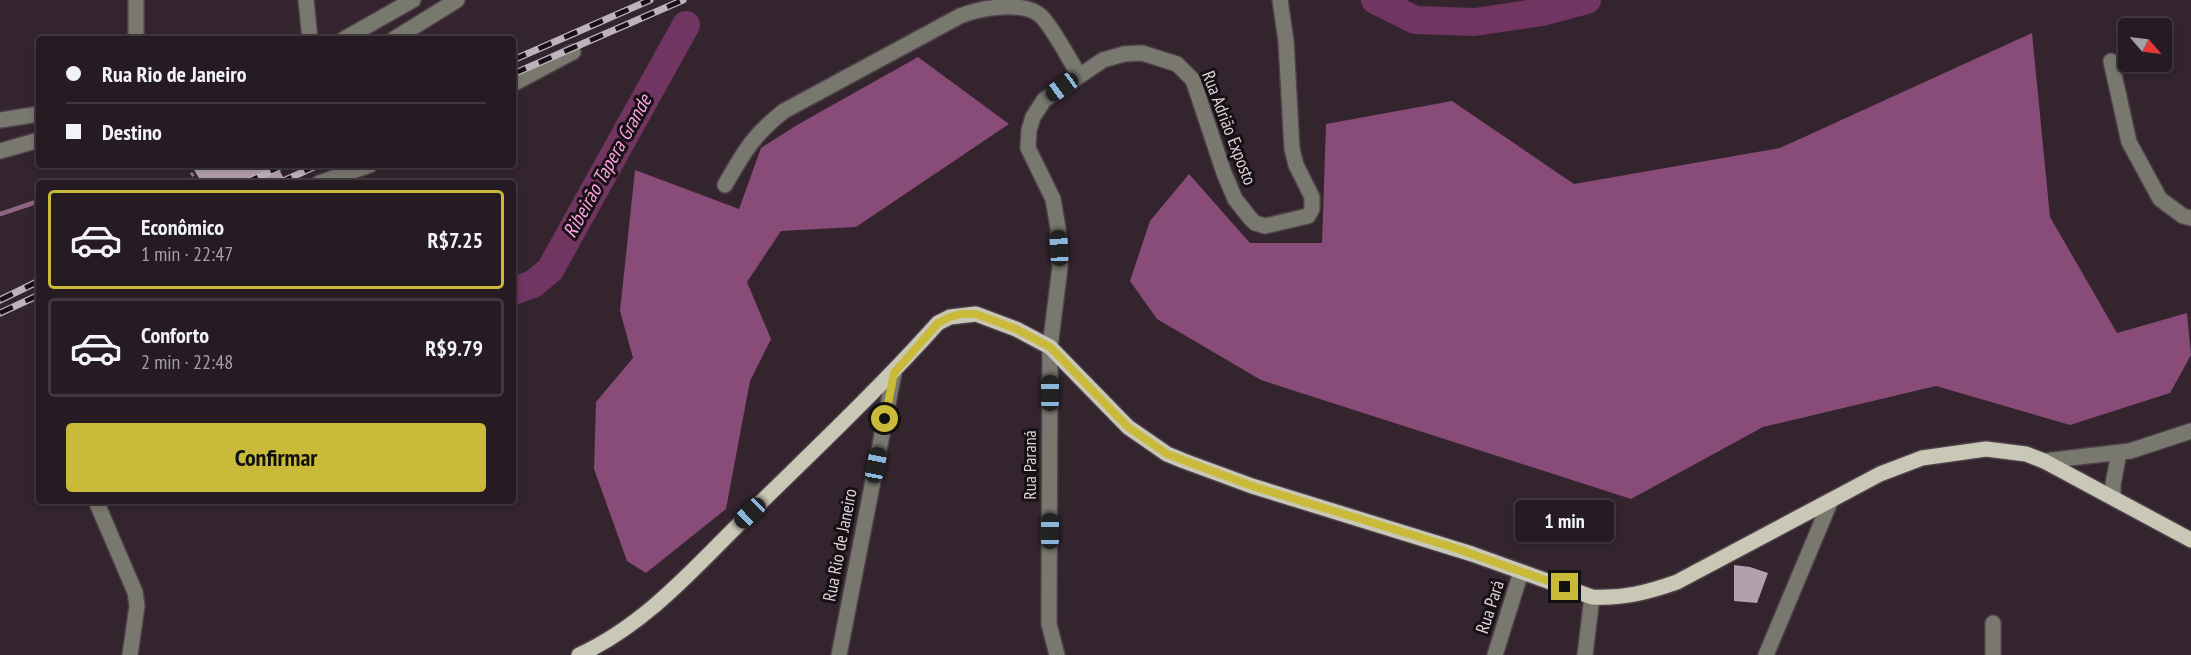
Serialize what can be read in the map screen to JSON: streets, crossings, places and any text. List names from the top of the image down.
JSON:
{
  "streets": {
    "street": [
      "Rua Adrião Exposto",
      "Rua Paraná",
      "Rua Rio de Janeiro",
      "Rua Pará"
    ]
  },
  "crossings": [
    ["Rua Adrião Exposto", "Rua Paraná"]
  ],
  "water": ["Ribeirão Tapera Grande"],
  "north": "bottom right",
  "page": {
    "banner": ["Rua Rio de Janeiro", "Destino"],
    "list": [
      {
        "name": "Econômico",
        "note": "1 min · 22:47",
        "value": "R$7.25"
      },
      {
        "name": "Conforto",
        "note": "2 min · 22:48",
        "value": "R$9.79"
      }
    ],
    "buttons": "Confirmar",
    "bubble": "1 min"
  }
}
